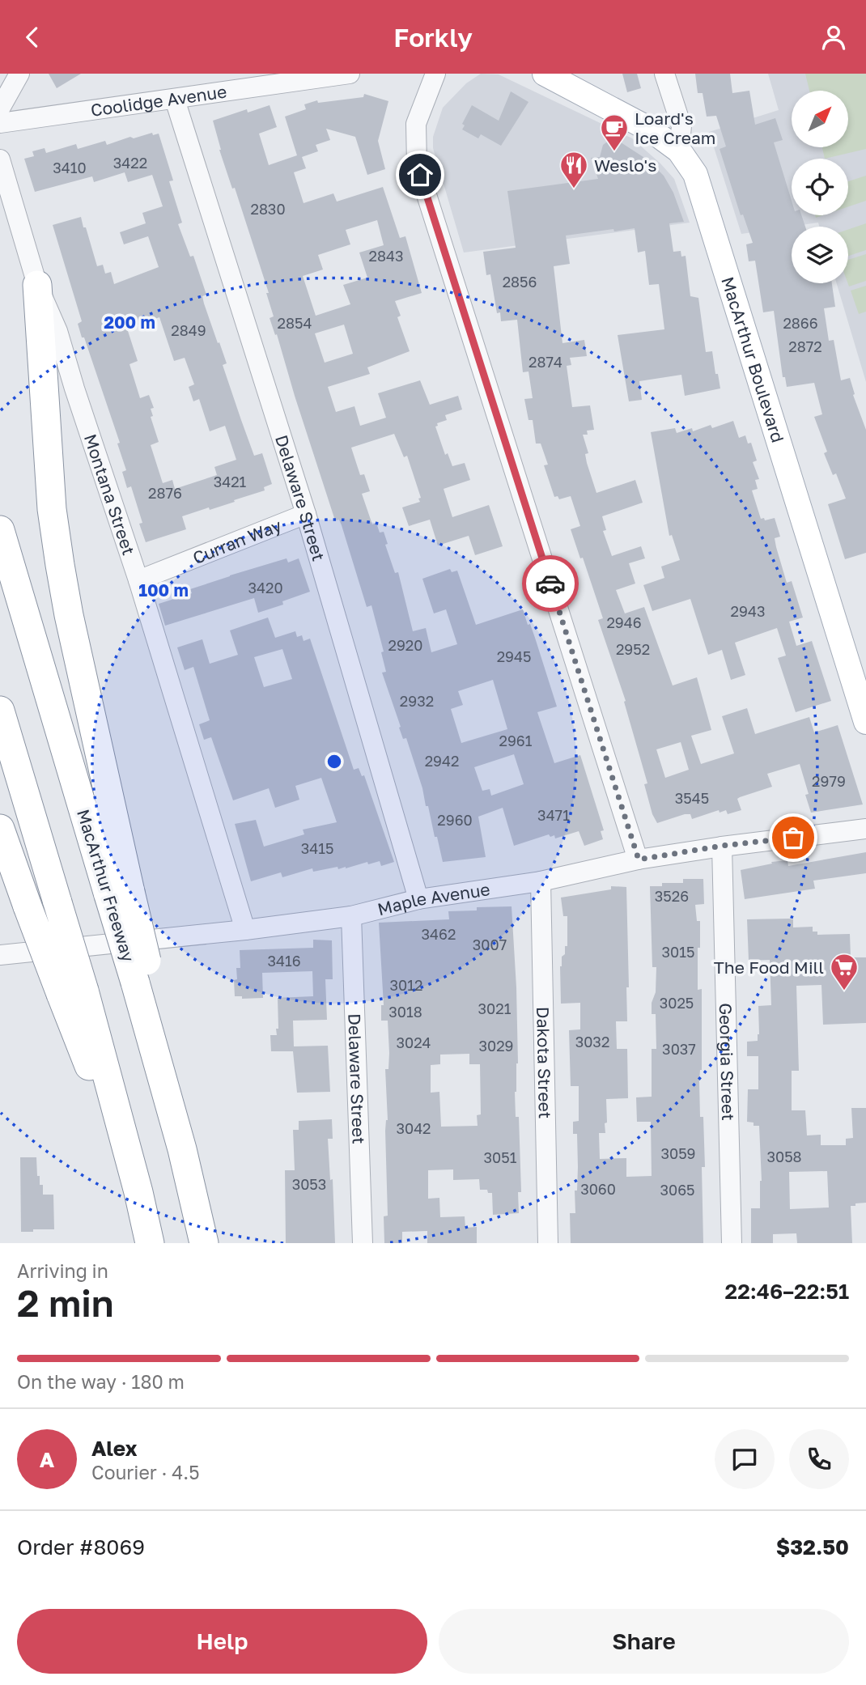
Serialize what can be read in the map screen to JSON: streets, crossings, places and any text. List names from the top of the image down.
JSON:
{
  "streets": {
    "highway": ["MacArthur Freeway"],
    "main road": ["MacArthur Boulevard"],
    "street": [
      "Coolidge Avenue",
      "Montana Street",
      "Delaware Street",
      "Curran Way",
      "Maple Avenue",
      "Dakota Street",
      "Georgia Street"
    ]
  },
  "crossings": [
    ["Coolidge Avenue", "Delaware Street"],
    ["Montana Street", "Curran Way"],
    ["Montana Street", "Maple Avenue"],
    ["Delaware Street", "Curran Way"],
    ["Delaware Street", "Maple Avenue"],
    ["Maple Avenue", "Dakota Street"],
    ["Maple Avenue", "Georgia Street"]
  ],
  "places": {
    "cafe": ["Loard's Ice Cream"],
    "restaurant": ["Weslo's"],
    "supermarket": ["The Food Mill"]
  },
  "house_numbers": [
    "3422",
    "3410",
    "2830",
    "2843",
    "2856",
    "2854",
    "2866",
    "2849",
    "2872",
    "2874",
    "3421",
    "2876",
    "3420",
    "2943",
    "2946",
    "2920",
    "2952",
    "2945",
    "2932",
    "2961",
    "2942",
    "2979",
    "3545",
    "3471",
    "2960",
    "3415",
    "3526",
    "3462",
    "3007",
    "3015",
    "3416",
    "3012",
    "3025",
    "3021",
    "3018",
    "3032",
    "3024",
    "3029",
    "3037",
    "3042",
    "3059",
    "3058",
    "3051",
    "3053",
    "3060",
    "3065"
  ],
  "north": "top right",
  "page": {
    "header": "Forkly",
    "heading": ["2 min", "Arriving in", "22:46–22:51"],
    "panel": [
      "Alex",
      "Courier · 4.5",
      "Order #8069",
      "$32.50"
    ],
    "bar": "On the way · 180 m",
    "round": "A",
    "buttons": ["Help", "Share"]
  },
  "rings": ["200 m", "100 m"]
}
